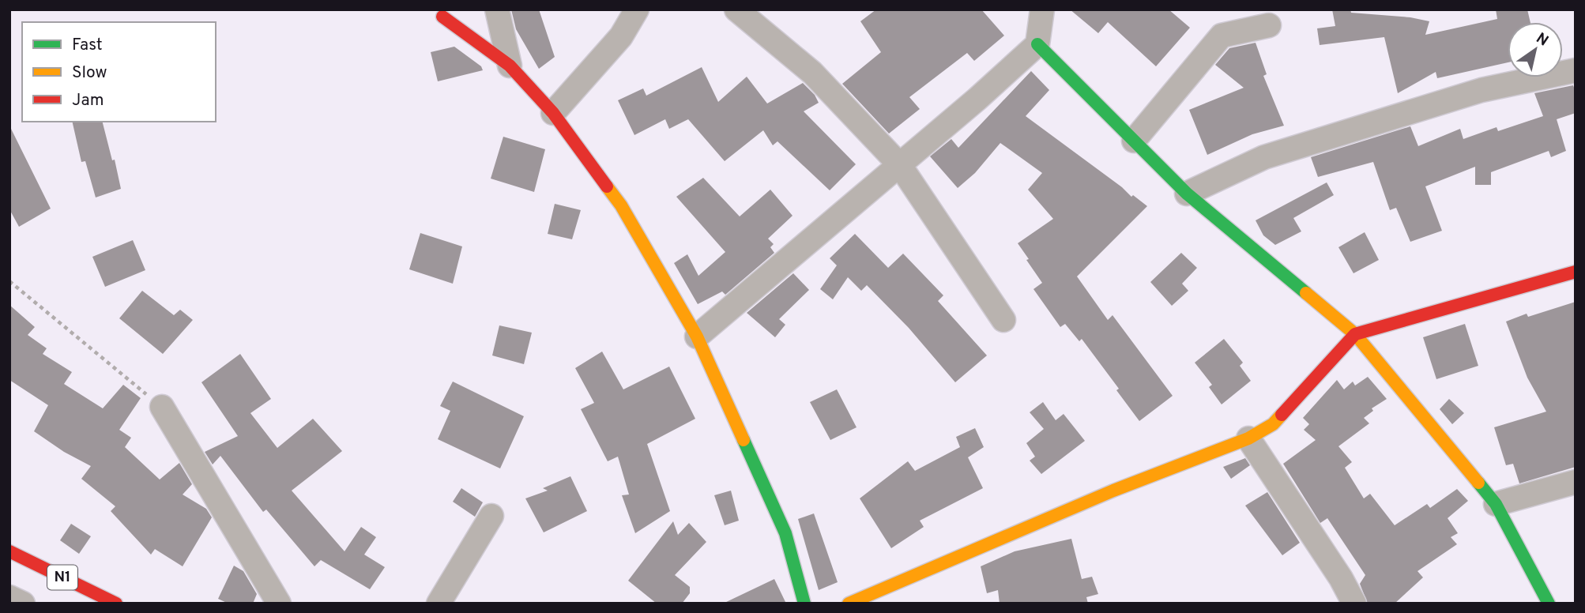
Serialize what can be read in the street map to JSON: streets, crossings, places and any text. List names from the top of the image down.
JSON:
{
  "streets": {
    "main road": ["N1"]
  },
  "legend": ["Fast", "Slow", "Jam"],
  "north": "top right"
}
